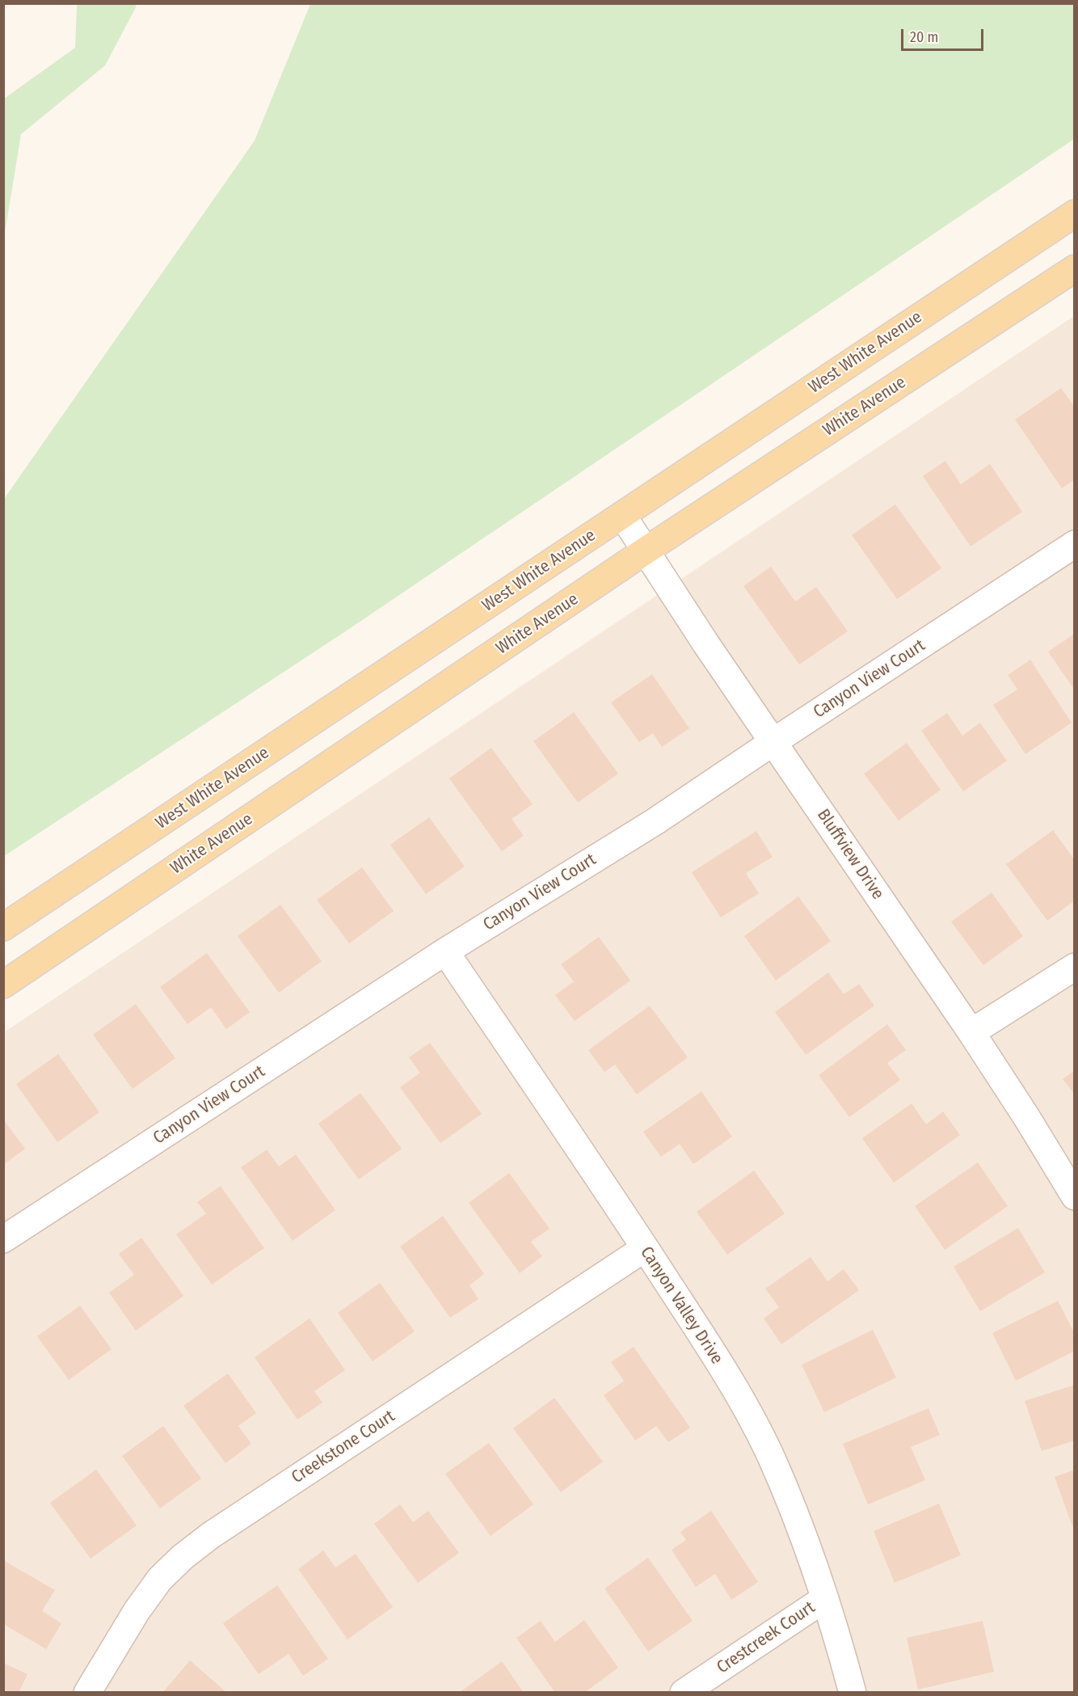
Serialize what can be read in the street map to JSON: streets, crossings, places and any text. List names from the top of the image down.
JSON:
{
  "streets": {
    "main road": ["West White Avenue", "White Avenue"],
    "street": [
      "Canyon View Court",
      "Bluffview Drive",
      "Canyon Valley Drive",
      "Creekstone Court",
      "Crestcreek Court"
    ]
  },
  "crossings": [
    ["West White Avenue", "Bluffview Drive"],
    ["White Avenue", "Bluffview Drive"],
    ["Canyon View Court", "Bluffview Drive"],
    ["Canyon View Court", "Canyon Valley Drive"],
    ["Canyon Valley Drive", "Creekstone Court"],
    ["Canyon Valley Drive", "Crestcreek Court"]
  ],
  "scale_bar": "20 m"
}
